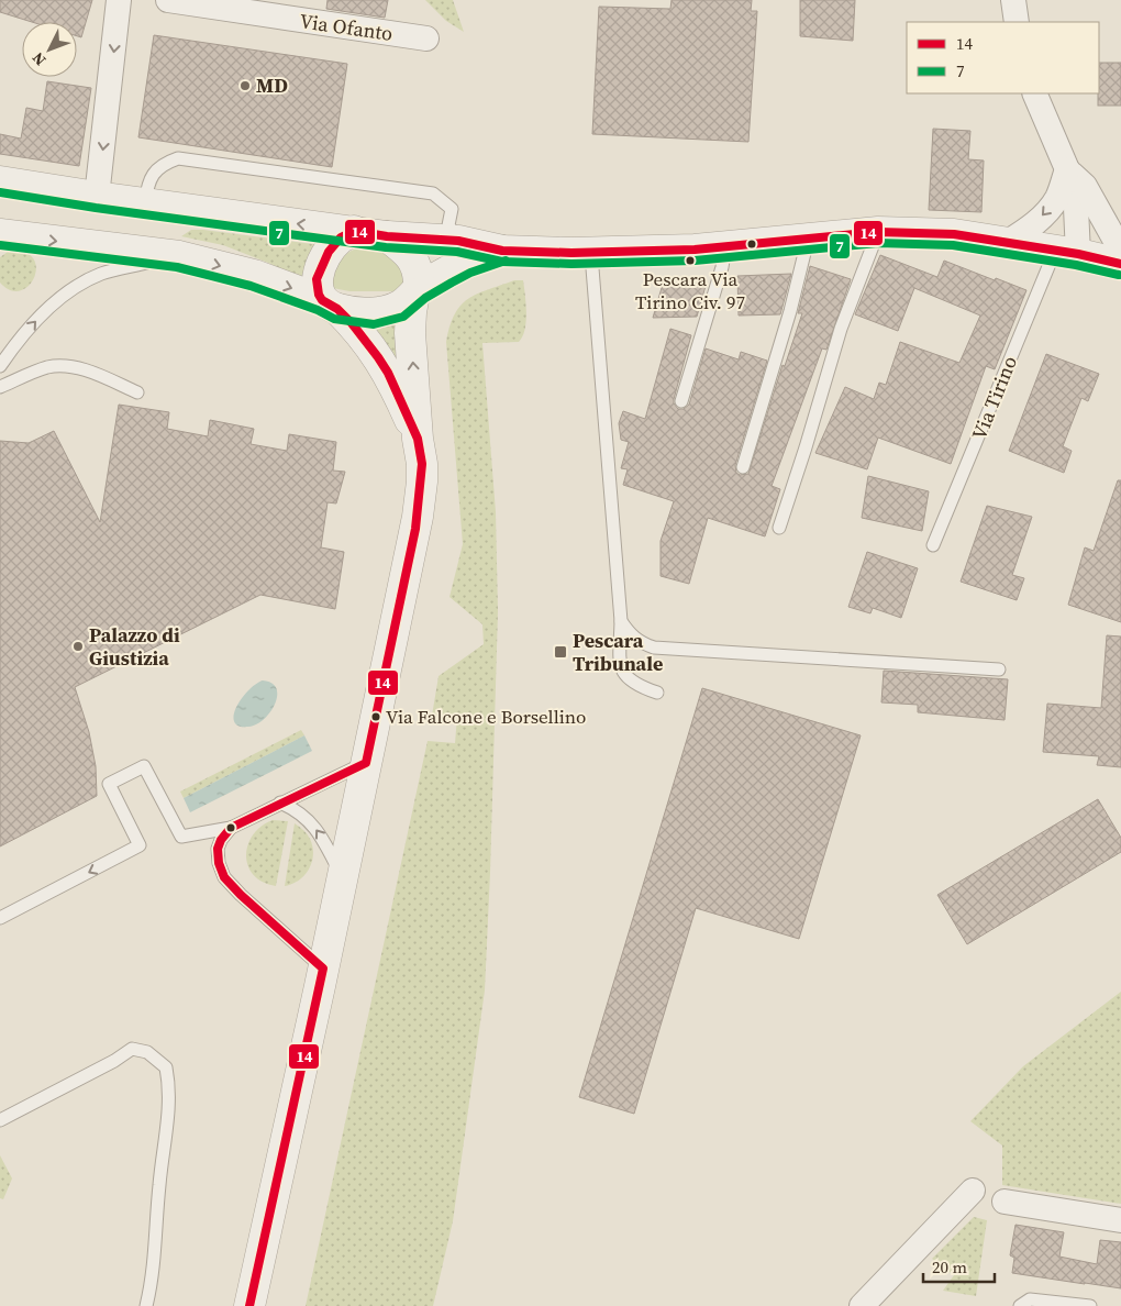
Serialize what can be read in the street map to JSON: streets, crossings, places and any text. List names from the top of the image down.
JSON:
{
  "streets": {
    "street": ["Via Ofanto"],
    "lane": ["Via Tirino"]
  },
  "places": {
    "other": [
      "MD",
      "Pescara Via Tirino Civ. 97",
      "Palazzo di Giustizia",
      "Via Falcone e Borsellino"
    ],
    "transit": ["Pescara Tribunale"]
  },
  "lines": ["transit line 7", "transit line 14"],
  "legend": ["14", "7"],
  "scale_bar": "20 m",
  "north": "bottom left"
}
